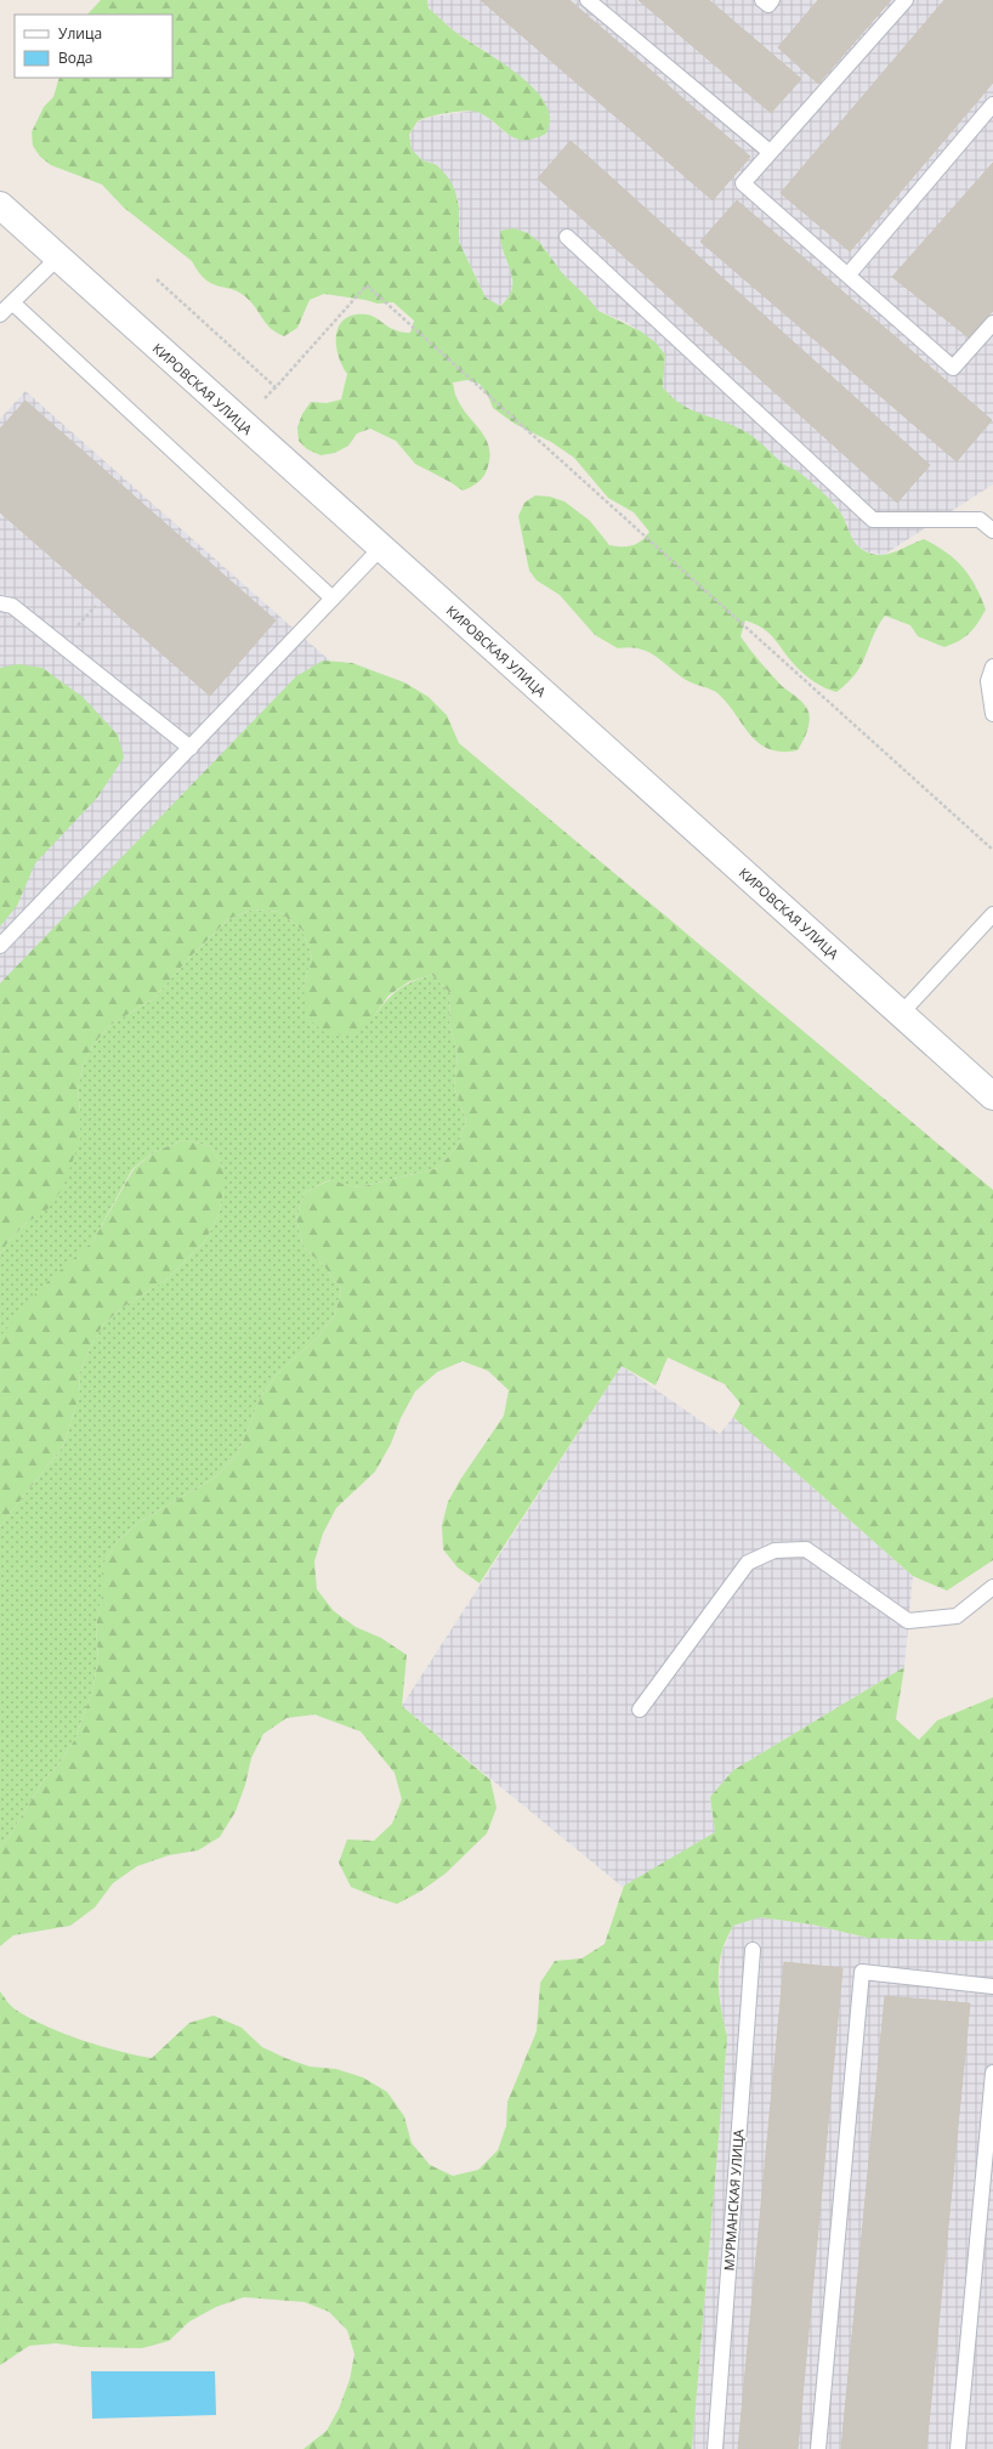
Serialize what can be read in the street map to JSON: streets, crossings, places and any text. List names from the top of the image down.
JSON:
{
  "streets": {
    "main road": ["КИРОВСКАЯ УЛИЦА"],
    "lane": ["МУРМАНСКАЯ УЛИЦА"]
  },
  "legend": ["Улица", "Вода"]
}
